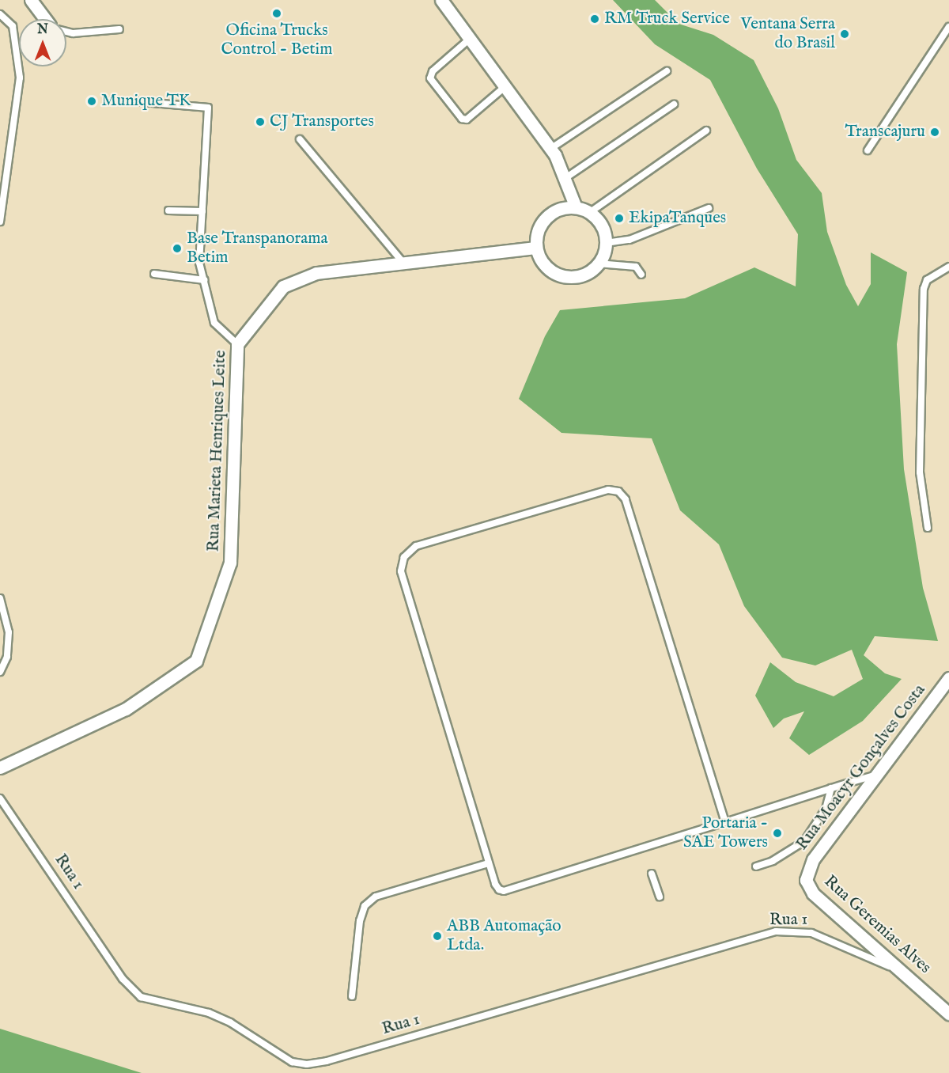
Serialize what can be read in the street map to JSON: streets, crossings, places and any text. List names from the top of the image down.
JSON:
{
  "streets": {
    "street": ["Rua Marieta Henriques Leite", "Rua Moacyr Gonçalves Costa", "Rua Geremias Alves"],
    "lane": ["Rua 1"]
  },
  "crossings": [
    ["Rua Moacyr Gonçalves Costa", "Rua Geremias Alves"],
    ["Rua 1", "Rua Geremias Alves"]
  ],
  "places": [
    "Oficina Trucks Control - Betim",
    "RM Truck Service",
    "Ventana Serra do Brasil",
    "Munique TK",
    "CJ Transportes",
    "Transcajuru",
    "EkipaTanques",
    "Base Transpanorama Betim",
    "Portaria - SAE Towers",
    "ABB Automação Ltda."
  ],
  "north": "top"
}
